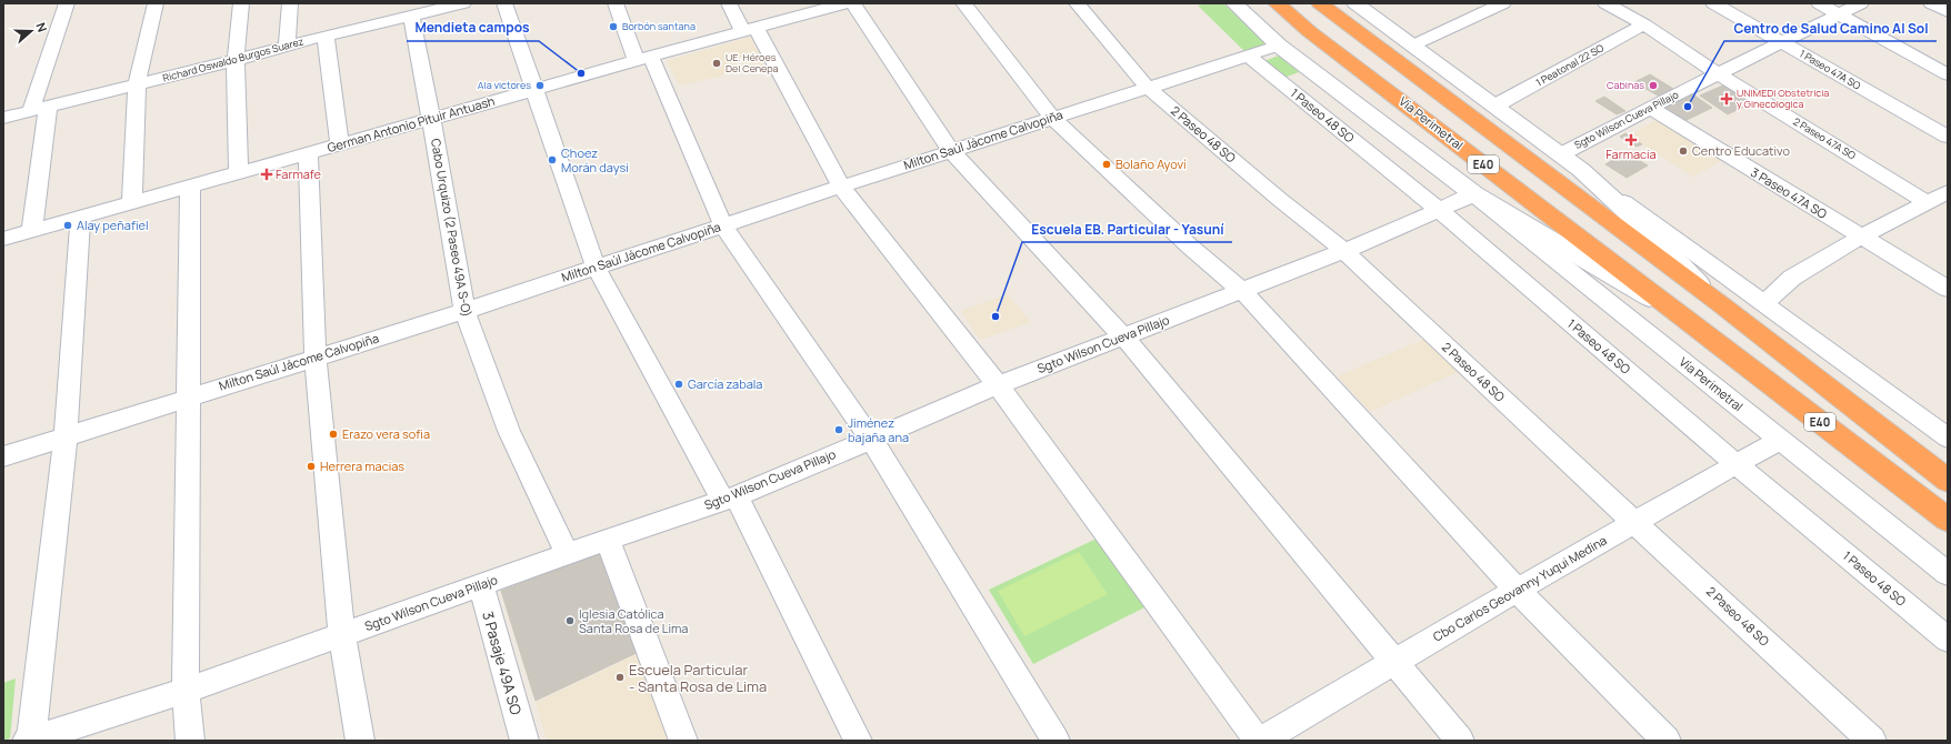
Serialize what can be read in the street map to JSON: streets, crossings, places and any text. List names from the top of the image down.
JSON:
{
  "streets": {
    "highway": ["Vía Perimetral", "E40"],
    "street": [
      "Richard Oswaldo Burgos Suarez",
      "1 Peatonal 22 SO",
      "1 Paseo 47A SO",
      "1 Paseo 48 SO",
      "Sgto Wilson Cueva Pillajo",
      "German Antonio Pituir Antuash",
      "2 Paseo 48 SO",
      "2 Paseo 47A SO",
      "Milton Saúl Jácome Calvopiña",
      "3 Paseo 47A SO",
      "Cabo Urquizo (2 Paseo 49A S-O)",
      "Cbo Carlos Geovanny Yuqui Medina",
      "3 Pasaje 49A SO"
    ]
  },
  "crossings": [
    ["Richard Oswaldo Burgos Suarez", "Cabo Urquizo (2 Paseo 49A S-O)"],
    ["1 Peatonal 22 SO", "2 Paseo 47A SO"],
    ["1 Peatonal 22 SO", "E40"],
    ["1 Paseo 47A SO", "Sgto Wilson Cueva Pillajo"],
    ["1 Paseo 48 SO", "Sgto Wilson Cueva Pillajo"],
    ["1 Paseo 48 SO", "Milton Saúl Jácome Calvopiña"],
    ["1 Paseo 48 SO", "Cbo Carlos Geovanny Yuqui Medina"],
    ["Sgto Wilson Cueva Pillajo", "Vía Perimetral"],
    ["Sgto Wilson Cueva Pillajo", "2 Paseo 48 SO"],
    ["Sgto Wilson Cueva Pillajo", "2 Paseo 47A SO"],
    ["Sgto Wilson Cueva Pillajo", "E40"],
    ["Sgto Wilson Cueva Pillajo", "3 Paseo 47A SO"],
    ["Sgto Wilson Cueva Pillajo", "Cabo Urquizo (2 Paseo 49A S-O)"],
    ["Sgto Wilson Cueva Pillajo", "3 Pasaje 49A SO"],
    ["Vía Perimetral", "Milton Saúl Jácome Calvopiña"],
    ["Vía Perimetral", "Cbo Carlos Geovanny Yuqui Medina"],
    ["German Antonio Pituir Antuash", "Cabo Urquizo (2 Paseo 49A S-O)"],
    ["2 Paseo 48 SO", "Milton Saúl Jácome Calvopiña"],
    ["2 Paseo 48 SO", "Cbo Carlos Geovanny Yuqui Medina"],
    ["Milton Saúl Jácome Calvopiña", "Cabo Urquizo (2 Paseo 49A S-O)"]
  ],
  "places": {
    "other": [
      "Borbón santana",
      "UE. Héroes Del Cenepa",
      "Mendieta campos",
      "Ala victores",
      "Cabinas",
      "Centro de Salud Camino Al Sol",
      "Centro Educativo",
      "Choez Morán daysi",
      "Bolaño Ayoví",
      "Alay peñafiel",
      "Escuela EB. Particular - Yasuní",
      "García zabala",
      "Jiménez bajaña ana",
      "Erazo vera sofia",
      "Herrera macias",
      "Iglesia Católica Santa Rosa de Lima",
      "Escuela Particular - Santa Rosa de Lima"
    ],
    "health": ["UNIMEDI Obstetricia y Ginecologica", "Farmacia", "Farmafe"]
  },
  "north": "right"
}
